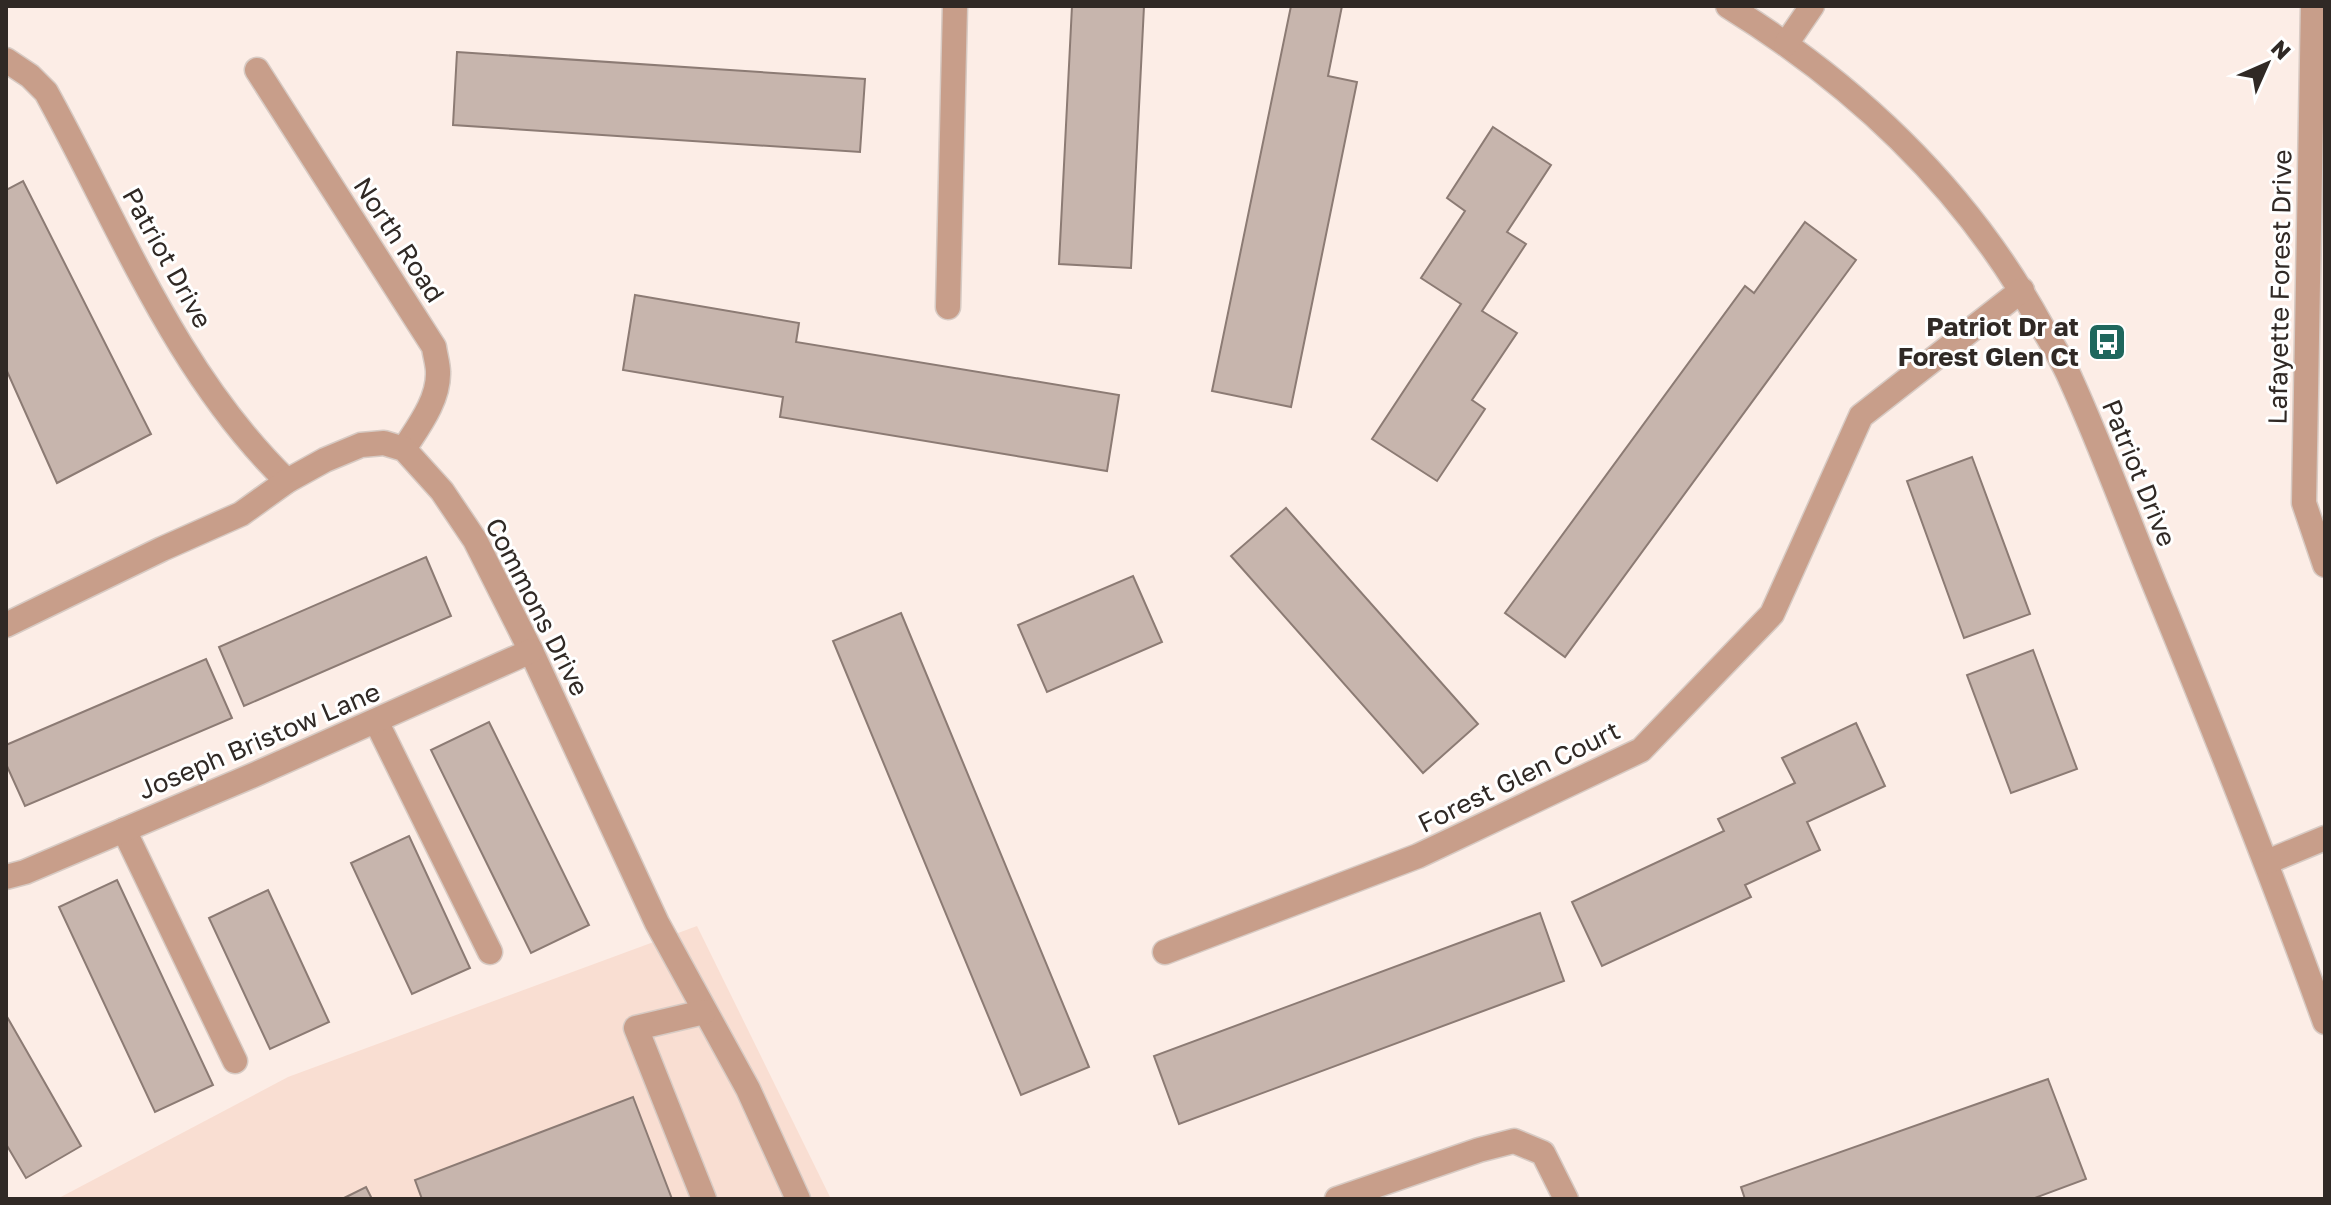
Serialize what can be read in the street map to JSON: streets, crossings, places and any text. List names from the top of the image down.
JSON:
{
  "streets": {
    "street": [
      "North Road",
      "Patriot Drive",
      "Lafayette Forest Drive",
      "Commons Drive",
      "Joseph Bristow Lane",
      "Forest Glen Court"
    ]
  },
  "crossings": [
    ["North Road", "Commons Drive"],
    ["Patriot Drive", "Forest Glen Court"],
    ["Commons Drive", "Joseph Bristow Lane"]
  ],
  "places": {
    "bus stop": ["Patriot Dr at Forest Glen Ct"]
  },
  "north": "top right"
}
